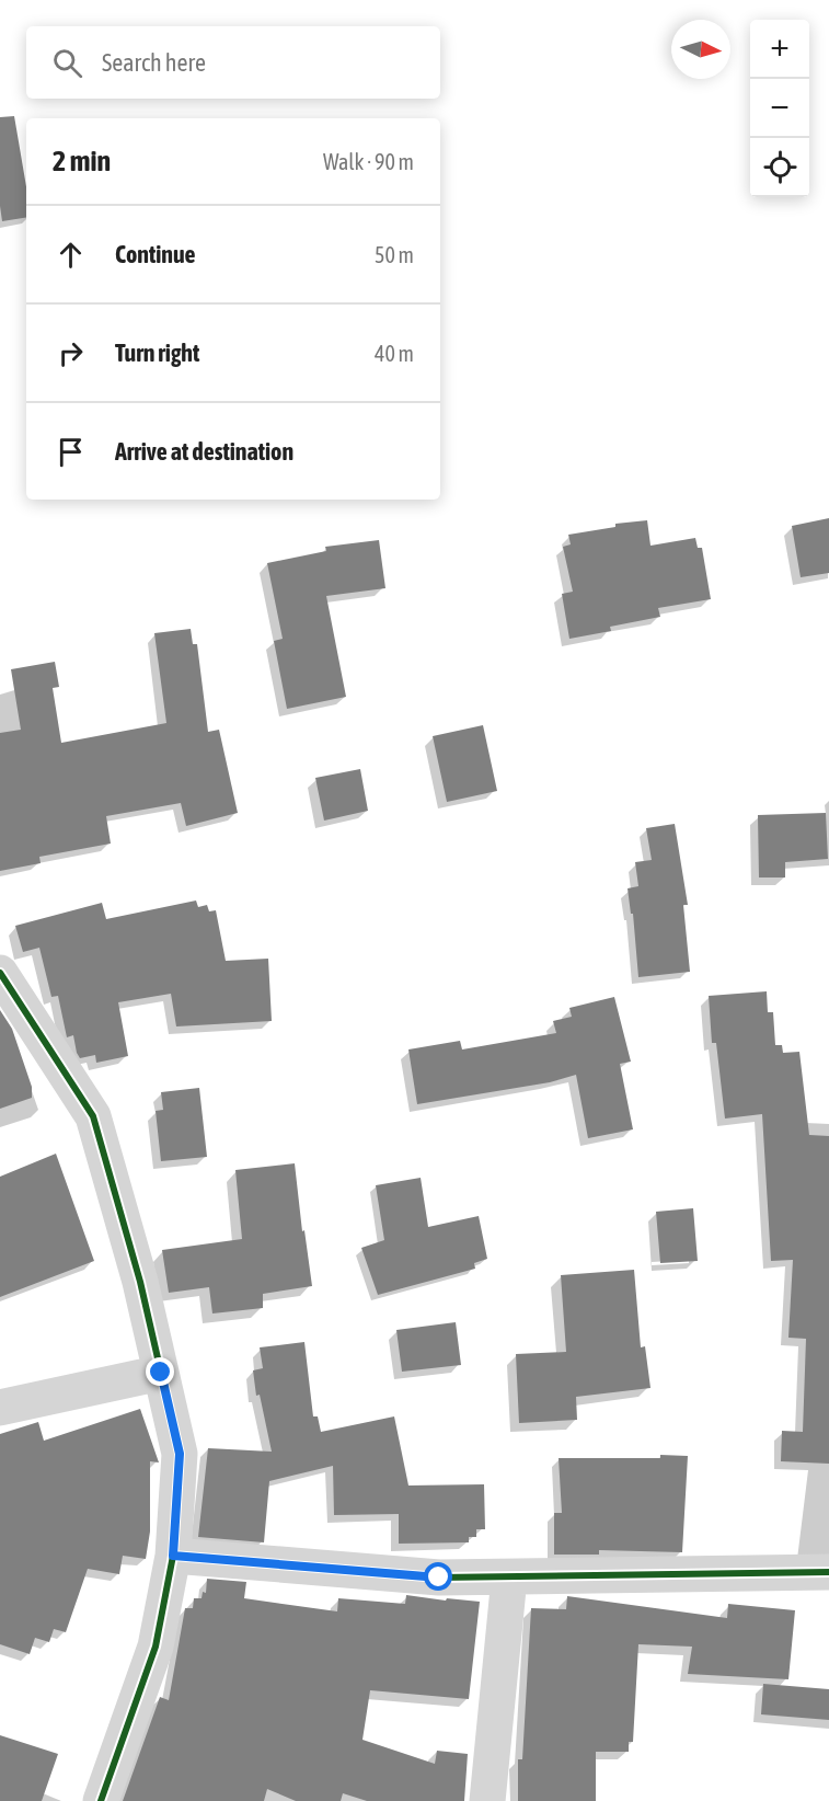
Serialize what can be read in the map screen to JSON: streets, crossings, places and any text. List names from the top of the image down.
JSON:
{
  "north": "right",
  "page": {
    "map_buttons": ["+", "−"],
    "search": "Search here",
    "heading": ["2 min", "Walk · 90 m"],
    "list": [
      ["Continue", "50 m"],
      ["Turn right", "40 m"],
      "Arrive at destination"
    ]
  }
}
